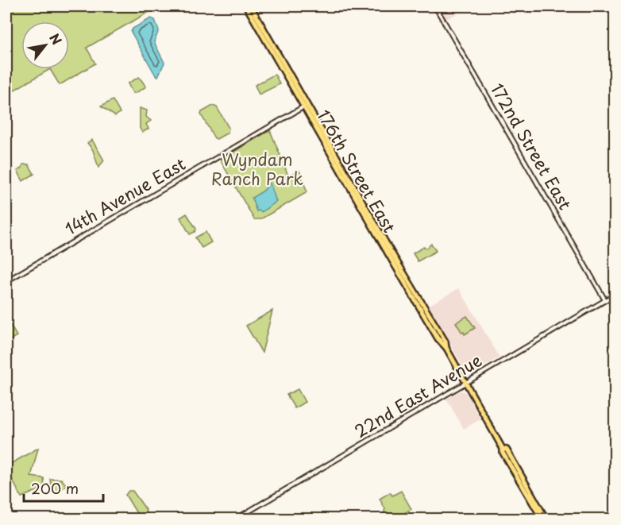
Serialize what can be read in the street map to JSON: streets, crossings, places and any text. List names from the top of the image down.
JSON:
{
  "streets": {
    "main road": ["176th Street East"],
    "street": ["172nd Street East", "14th Avenue East", "22nd East Avenue"]
  },
  "crossings": [
    ["172nd Street East", "22nd East Avenue"],
    ["176th Street East", "14th Avenue East"],
    ["176th Street East", "22nd East Avenue"]
  ],
  "parks": ["Wyndam Ranch Park"],
  "scale_bar": "200 m",
  "north": "top right"
}
